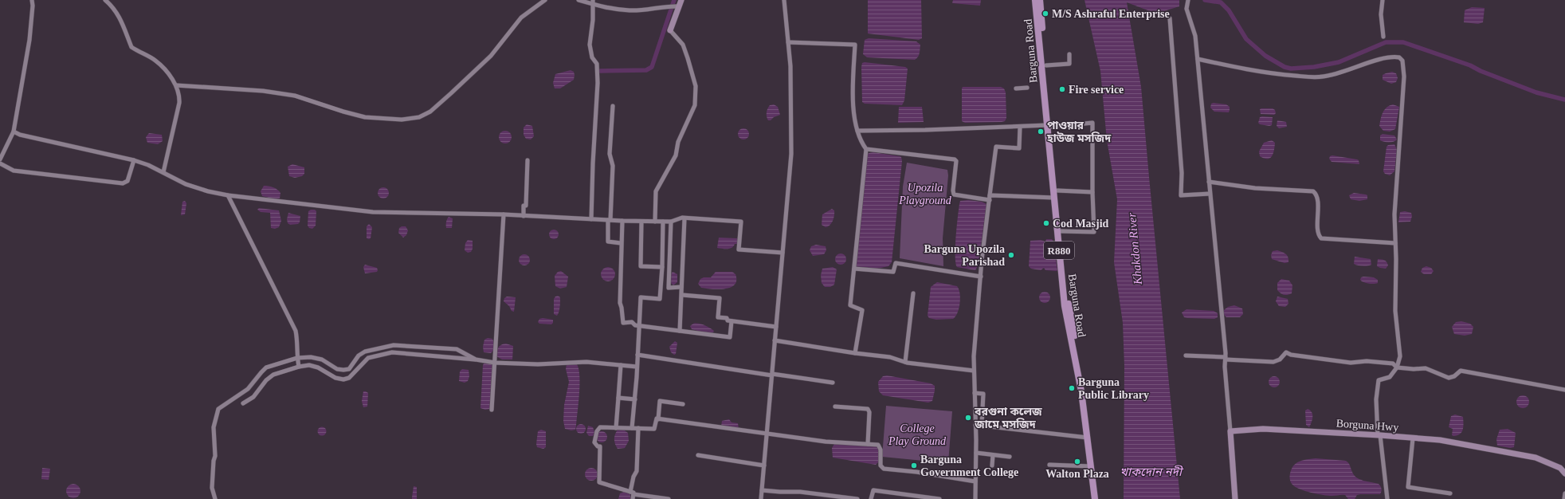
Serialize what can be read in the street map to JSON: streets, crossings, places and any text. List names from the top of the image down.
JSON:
{
  "streets": {
    "main road": ["Barguna Road", "R880"],
    "street": ["Borguna Hwy"]
  },
  "water": ["Khakdon River", "খাকদোন নদী"],
  "parks": ["Upozila Playground", "College Play Ground"],
  "places": [
    "M/S Ashraful Enterprise",
    "Fire service",
    "পাওয়ার হাউজ মসজিদ",
    "Cod Masjid",
    "Barguna Upozila Parishad",
    "Barguna Public Library",
    "বরগুনা কলেজ জামে মসজিদ",
    "Walton Plaza",
    "Barguna Government College"
  ]
}
